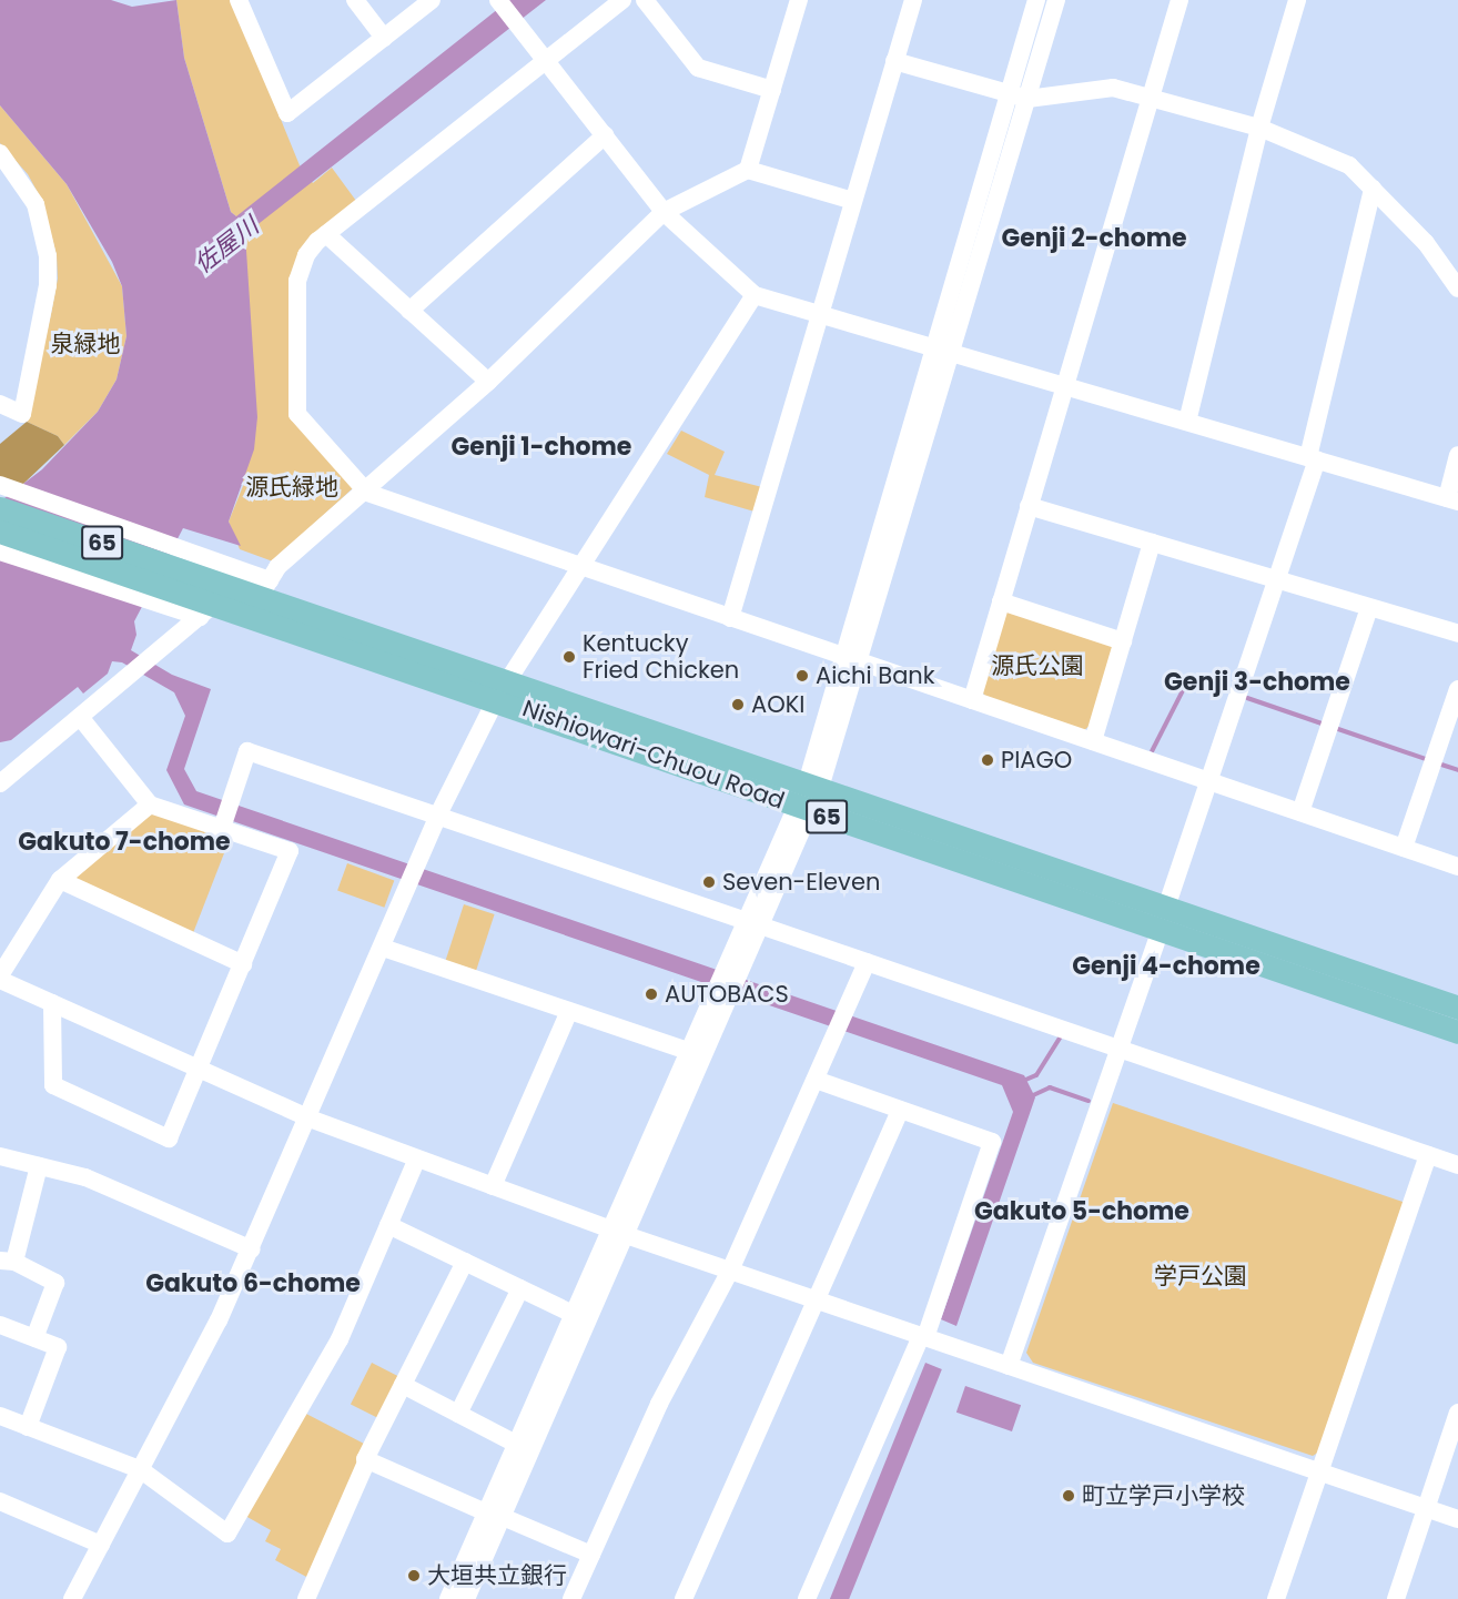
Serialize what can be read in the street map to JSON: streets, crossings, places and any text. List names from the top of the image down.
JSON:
{
  "streets": {
    "main road": ["65", "Nishiowari-Chuou Road"]
  },
  "districts": [
    "Genji 2-chome",
    "Genji 1-chome",
    "Genji 3-chome",
    "Gakuto 7-chome",
    "Genji 4-chome",
    "Gakuto 5-chome",
    "Gakuto 6-chome"
  ],
  "water": ["佐屋川"],
  "parks": [
    "泉緑地",
    "源氏緑地",
    "源氏公園",
    "学戸公園"
  ],
  "places": [
    "Kentucky Fried Chicken",
    "Aichi Bank",
    "AOKI",
    "PIAGO",
    "Seven-Eleven",
    "AUTOBACS",
    "町立学戸小学校",
    "大垣共立銀行"
  ]
}
